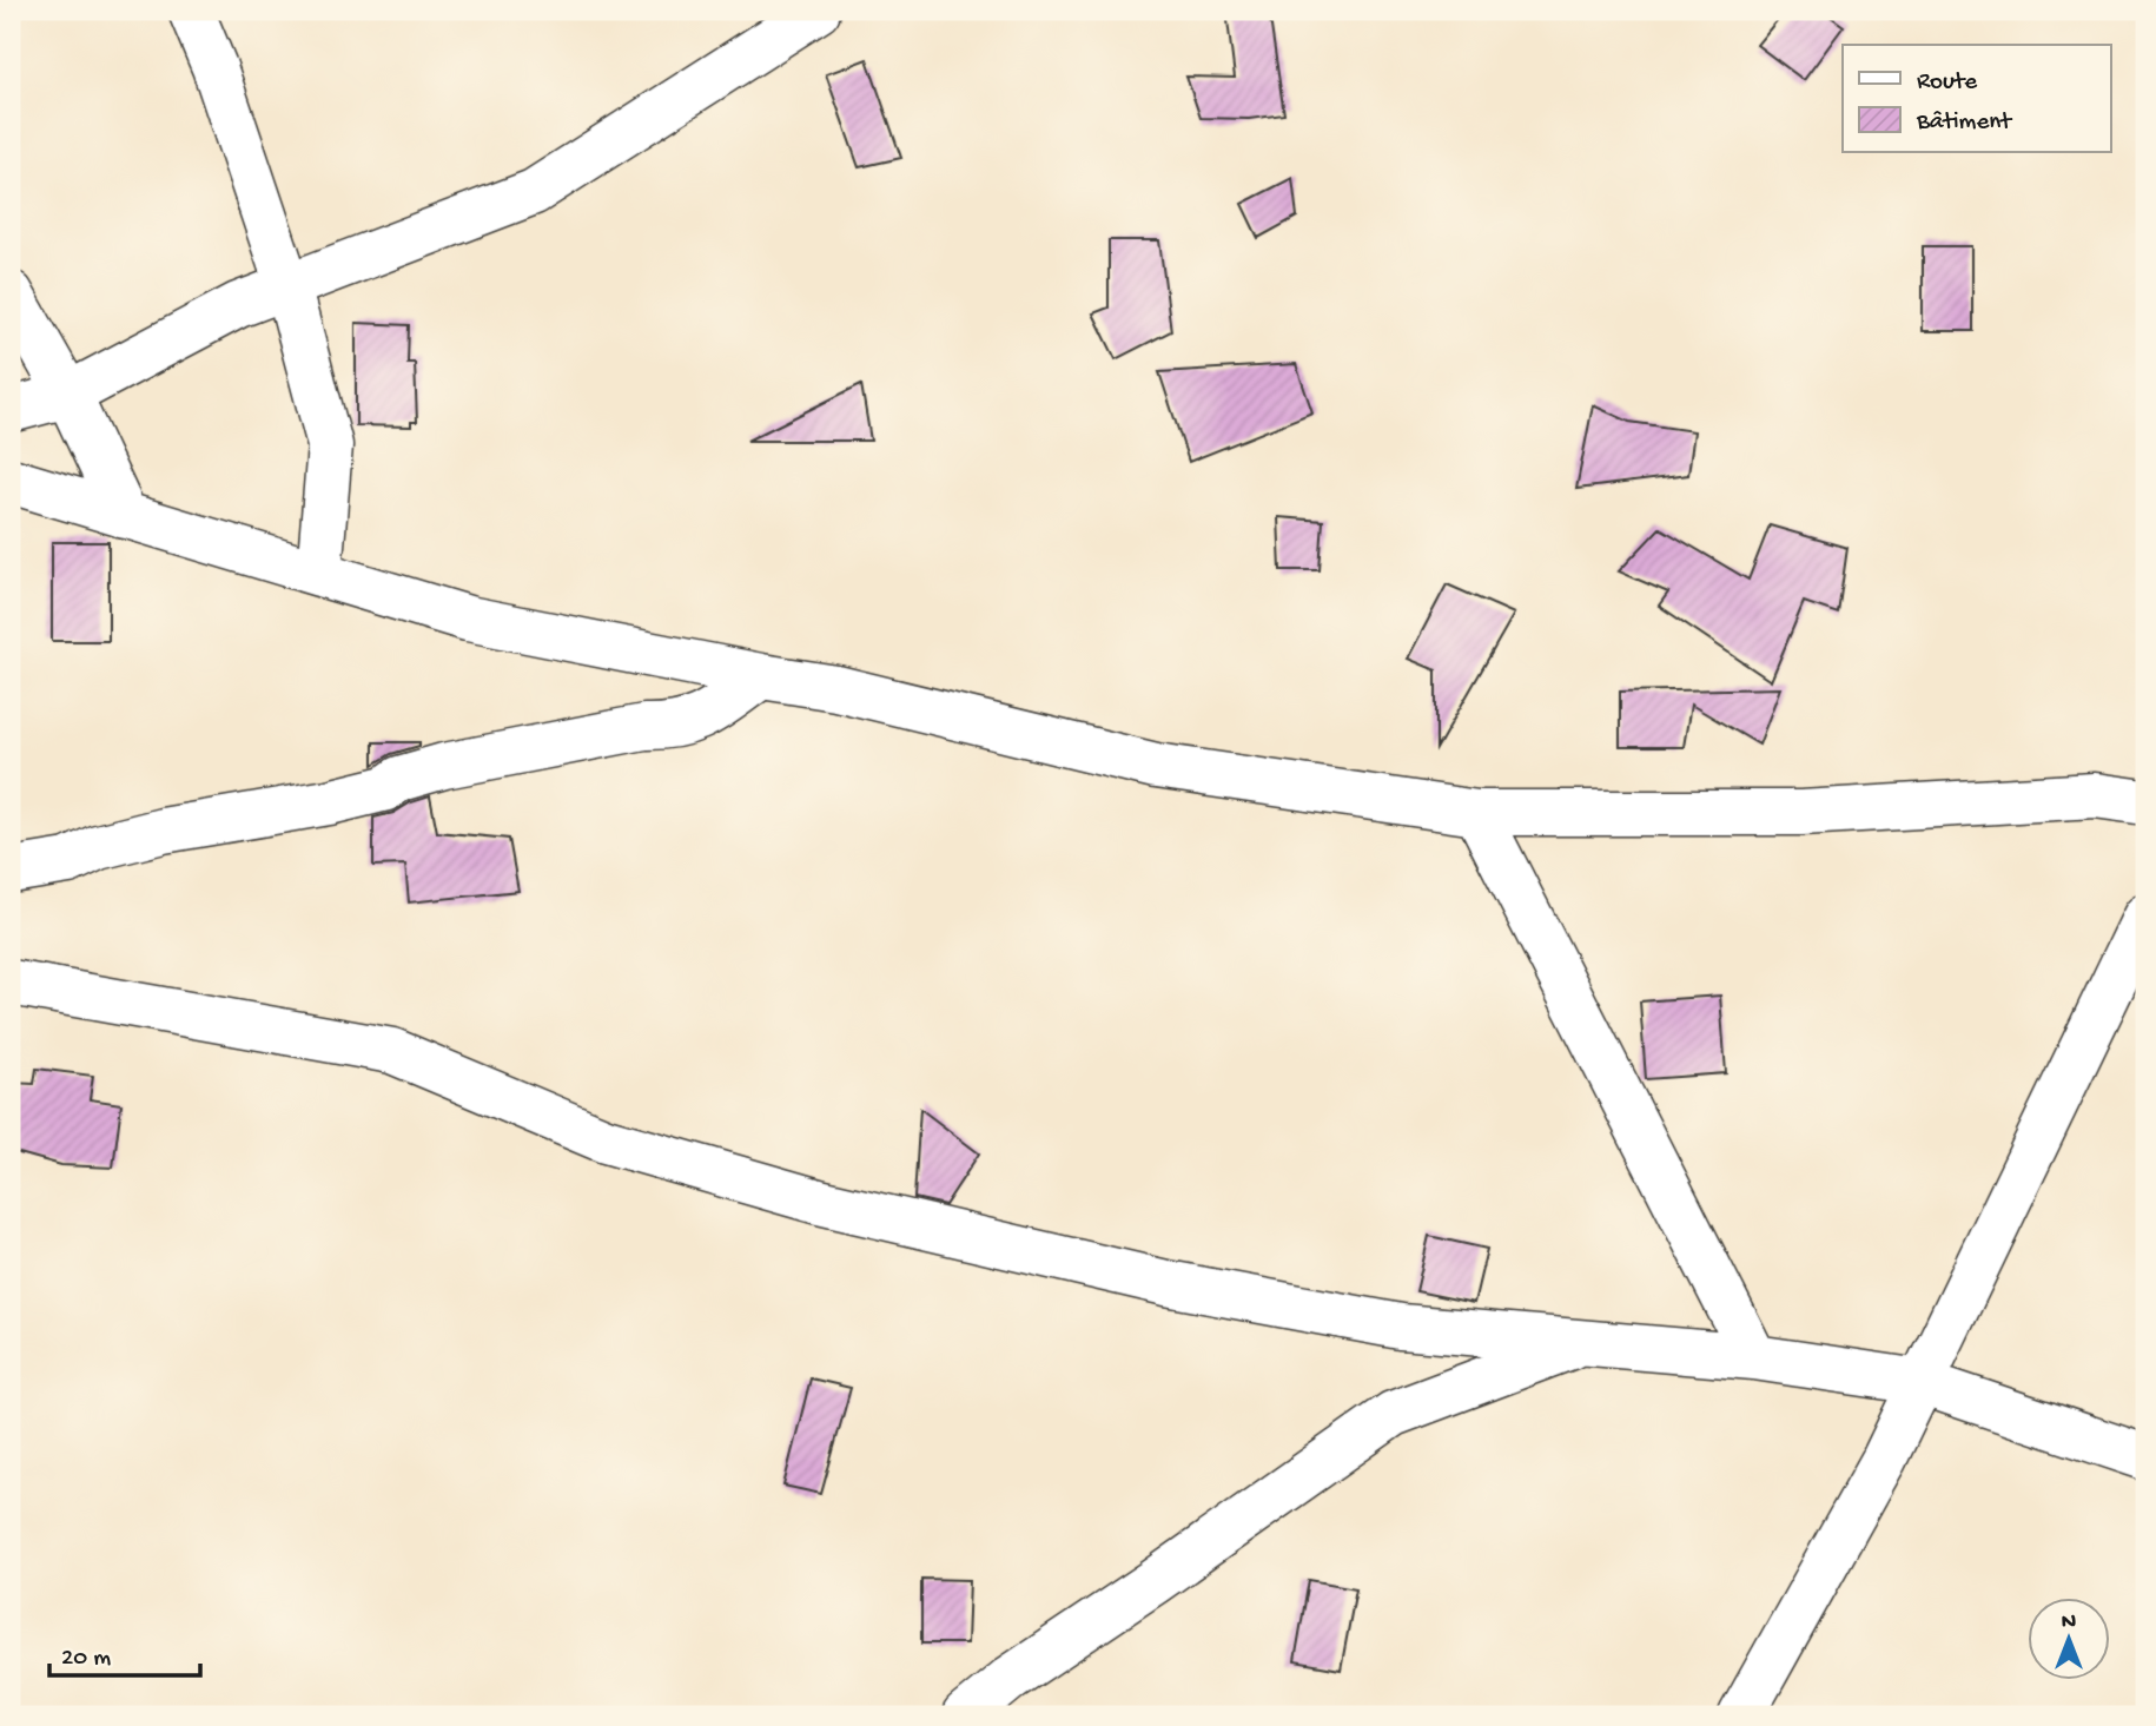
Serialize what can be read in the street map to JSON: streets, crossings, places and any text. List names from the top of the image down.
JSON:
{
  "legend": ["Route", "Bâtiment"],
  "scale_bar": "20 m",
  "north": "top"
}
